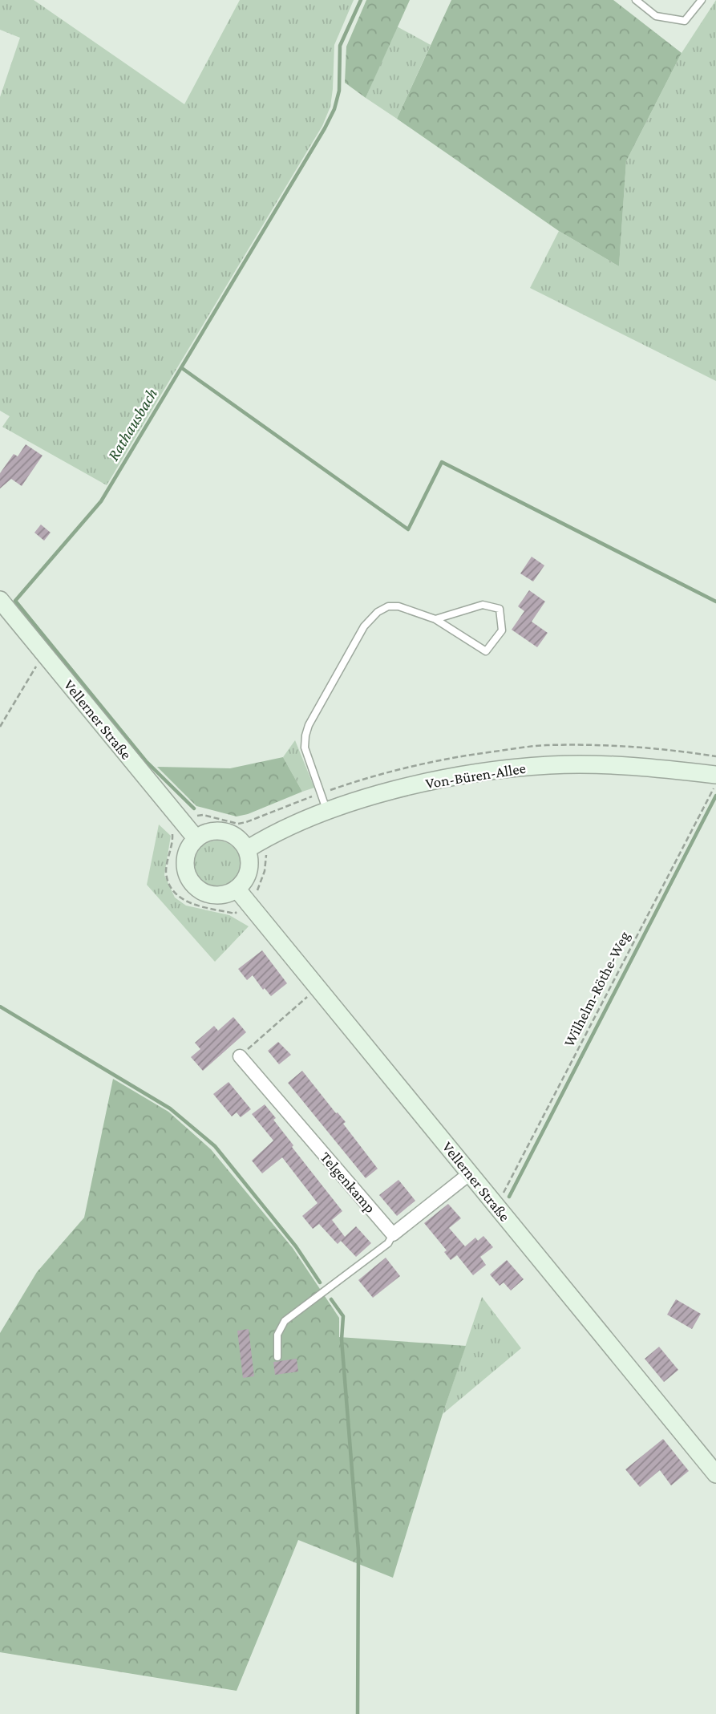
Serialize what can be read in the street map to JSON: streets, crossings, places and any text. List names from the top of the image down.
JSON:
{
  "streets": {
    "main road": ["Vellerner Straße", "Von-Büren-Allee"],
    "street": ["Telgenkamp"],
    "path": ["Wilhelm-Röthe-Weg"]
  },
  "crossings": [
    ["Vellerner Straße", "Von-Büren-Allee"],
    ["Vellerner Straße", "Wilhelm-Röthe-Weg"]
  ],
  "water": ["Rathausbach"]
}
